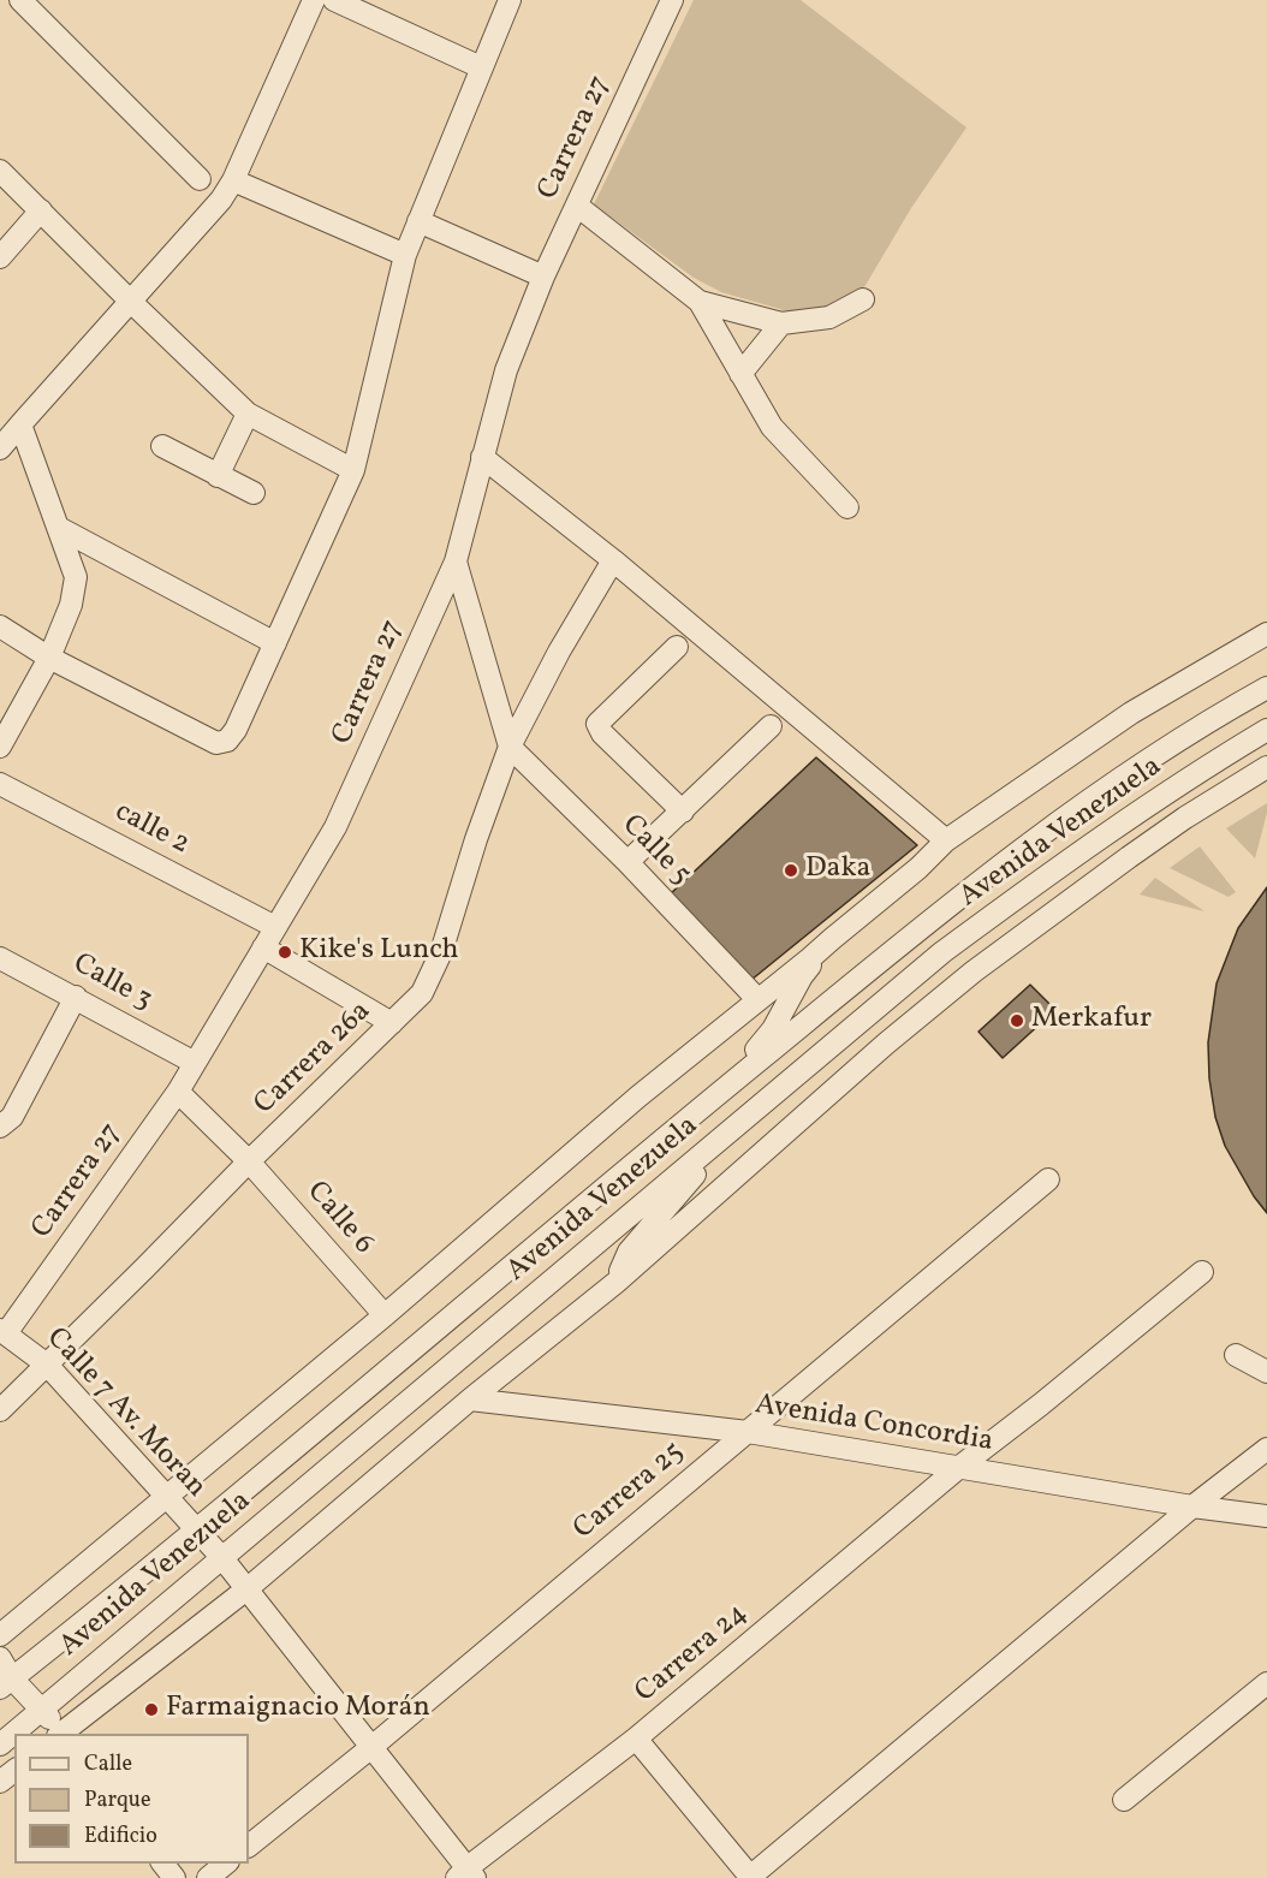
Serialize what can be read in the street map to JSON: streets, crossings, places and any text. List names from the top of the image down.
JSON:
{
  "streets": {
    "street": [
      "Carrera 27",
      "calle 2",
      "Avenida Venezuela",
      "Calle 5",
      "Calle 3",
      "Carrera 26a",
      "Calle 6",
      "Calle 7 Av. Moran",
      "Avenida Concordia",
      "Carrera 25",
      "Carrera 24"
    ]
  },
  "crossings": [
    ["Carrera 27", "calle 2"],
    ["Carrera 27", "Calle 3"],
    ["Carrera 27", "Calle 6"],
    ["Carrera 27", "Calle 7 Av. Moran"],
    ["Avenida Venezuela", "Calle 5"],
    ["Avenida Venezuela", "Calle 6"],
    ["Avenida Venezuela", "Calle 7 Av. Moran"],
    ["Avenida Venezuela", "Avenida Concordia"],
    ["Calle 5", "Carrera 26a"],
    ["Carrera 26a", "Calle 6"],
    ["Carrera 26a", "Calle 7 Av. Moran"],
    ["Calle 7 Av. Moran", "Carrera 25"],
    ["Calle 7 Av. Moran", "Carrera 24"],
    ["Avenida Concordia", "Carrera 25"],
    ["Avenida Concordia", "Carrera 24"]
  ],
  "places": [
    "Daka",
    "Kike's Lunch",
    "Merkafur",
    "Farmaignacio Morán"
  ],
  "legend": ["Calle", "Parque", "Edificio"]
}
